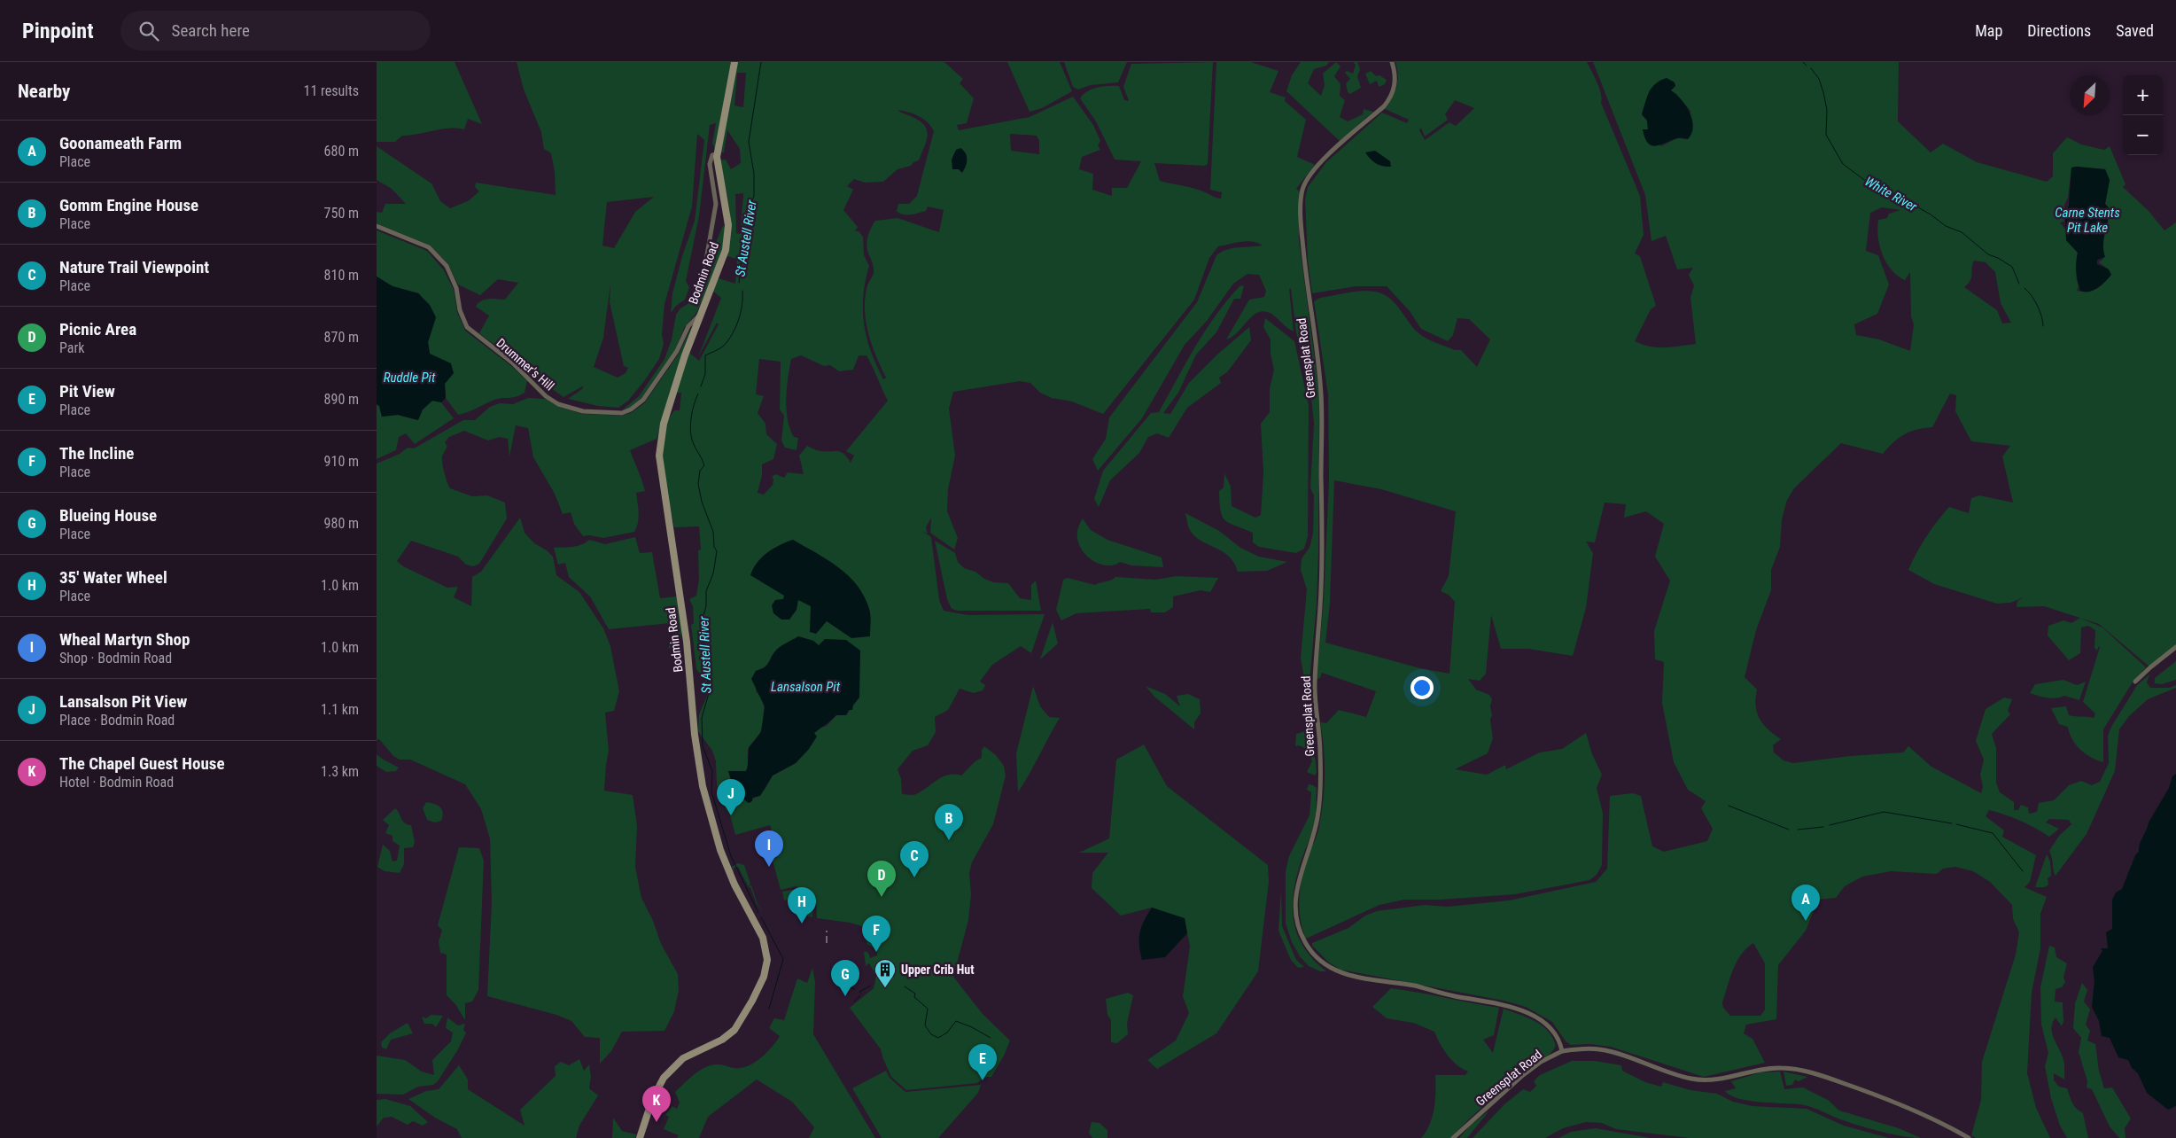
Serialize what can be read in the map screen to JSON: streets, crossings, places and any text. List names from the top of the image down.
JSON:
{
  "streets": {
    "main road": ["Bodmin Road"],
    "street": ["Greensplat Road", "Drummer's Hill"]
  },
  "crossings": [
    ["Bodmin Road", "Drummer's Hill"]
  ],
  "water": [
    "White River",
    "Carne Stents Pit Lake",
    "St Austell River",
    "Ruddle Pit",
    "Lansalson Pit"
  ],
  "places": {
    "building": ["Upper Crib Hut"]
  },
  "north": "bottom left",
  "page": {
    "header": "Pinpoint",
    "search": "Search here",
    "nav": ["Map", "Directions", "Saved"],
    "heading": ["Nearby", "11 results"],
    "map_buttons": ["+", "−"],
    "list": [
      {
        "mark": "A",
        "name": "Goonameath Farm",
        "note": "Place",
        "value": "680 m"
      },
      {
        "mark": "B",
        "name": "Gomm Engine House",
        "note": "Place",
        "value": "750 m"
      },
      {
        "mark": "C",
        "name": "Nature Trail Viewpoint",
        "note": "Place",
        "value": "810 m"
      },
      {
        "mark": "D",
        "name": "Picnic Area",
        "note": "Park",
        "value": "870 m"
      },
      {
        "mark": "E",
        "name": "Pit View",
        "note": "Place",
        "value": "890 m"
      },
      {
        "mark": "F",
        "name": "The Incline",
        "note": "Place",
        "value": "910 m"
      },
      {
        "mark": "G",
        "name": "Blueing House",
        "note": "Place",
        "value": "980 m"
      },
      {
        "mark": "H",
        "name": "35' Water Wheel",
        "note": "Place",
        "value": "1.0 km"
      },
      {
        "mark": "I",
        "name": "Wheal Martyn Shop",
        "note": "Shop · Bodmin Road",
        "value": "1.0 km"
      },
      {
        "mark": "J",
        "name": "Lansalson Pit View",
        "note": "Place · Bodmin Road",
        "value": "1.1 km"
      },
      {
        "mark": "K",
        "name": "The Chapel Guest House",
        "note": "Hotel · Bodmin Road",
        "value": "1.3 km"
      }
    ],
    "pins": [
      "J",
      "B",
      "I",
      "C",
      "D",
      "A",
      "H",
      "F",
      "G",
      "E",
      "K"
    ]
  }
}
